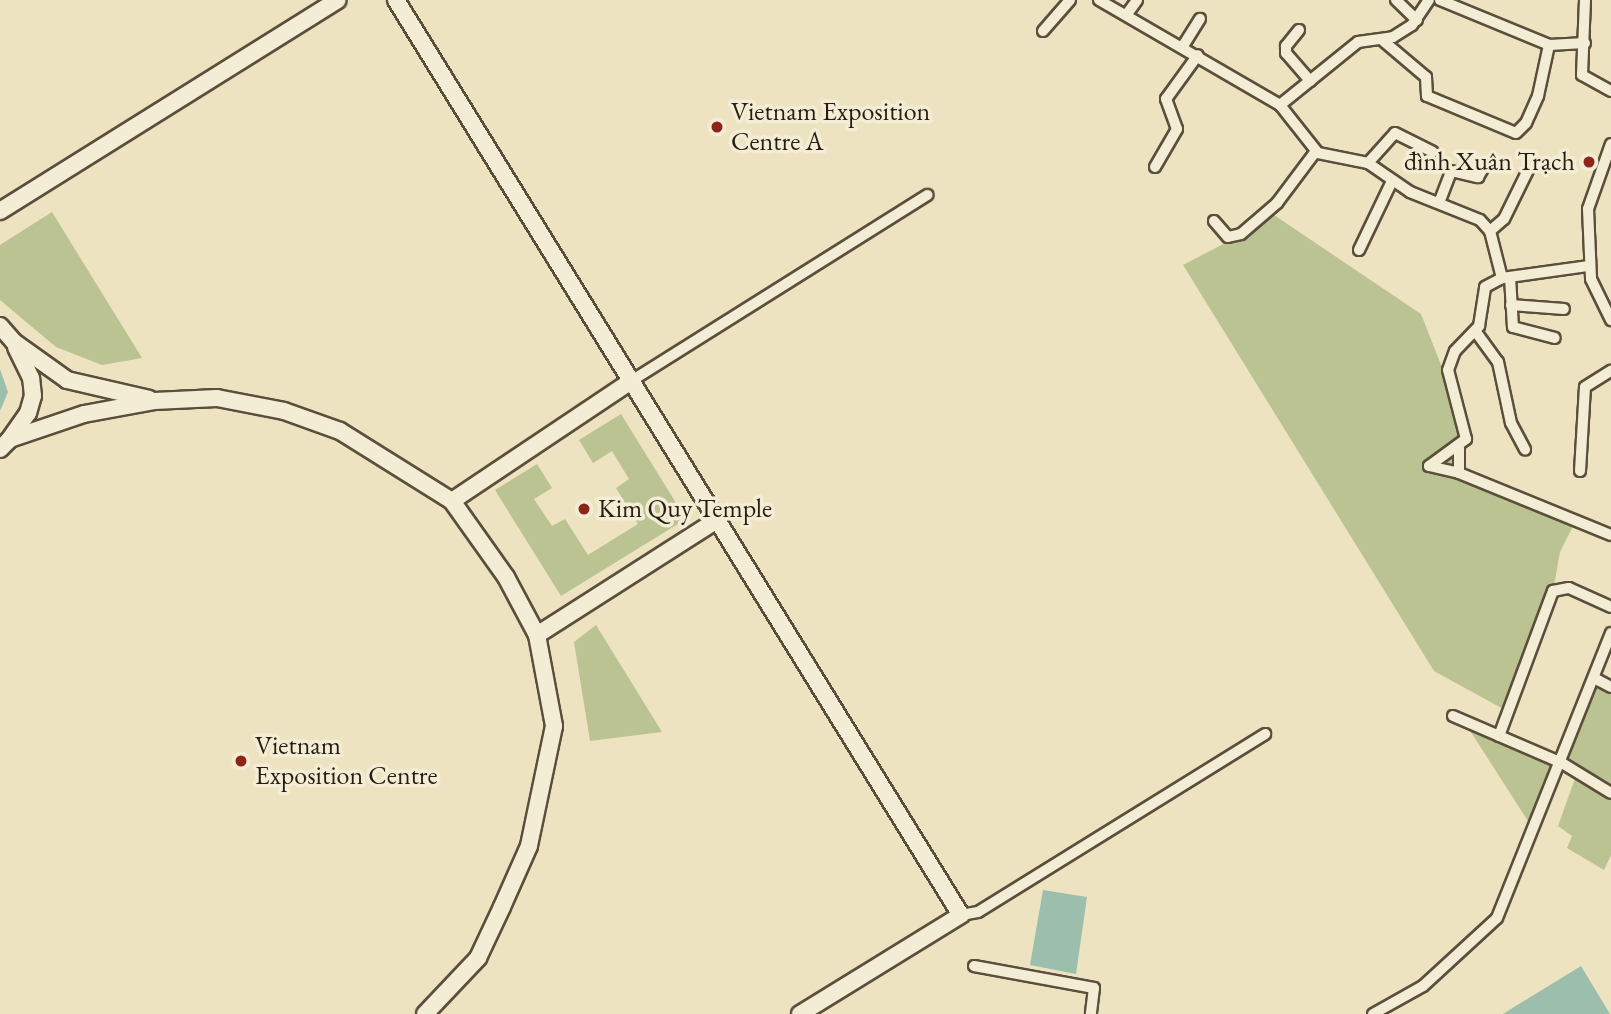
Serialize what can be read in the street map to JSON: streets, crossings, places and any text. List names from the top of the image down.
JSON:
{
  "places": [
    "Vietnam Exposition Centre A",
    "đình Xuân Trạch",
    "Kim Quy Temple",
    "Vietnam Exposition Centre"
  ]
}
